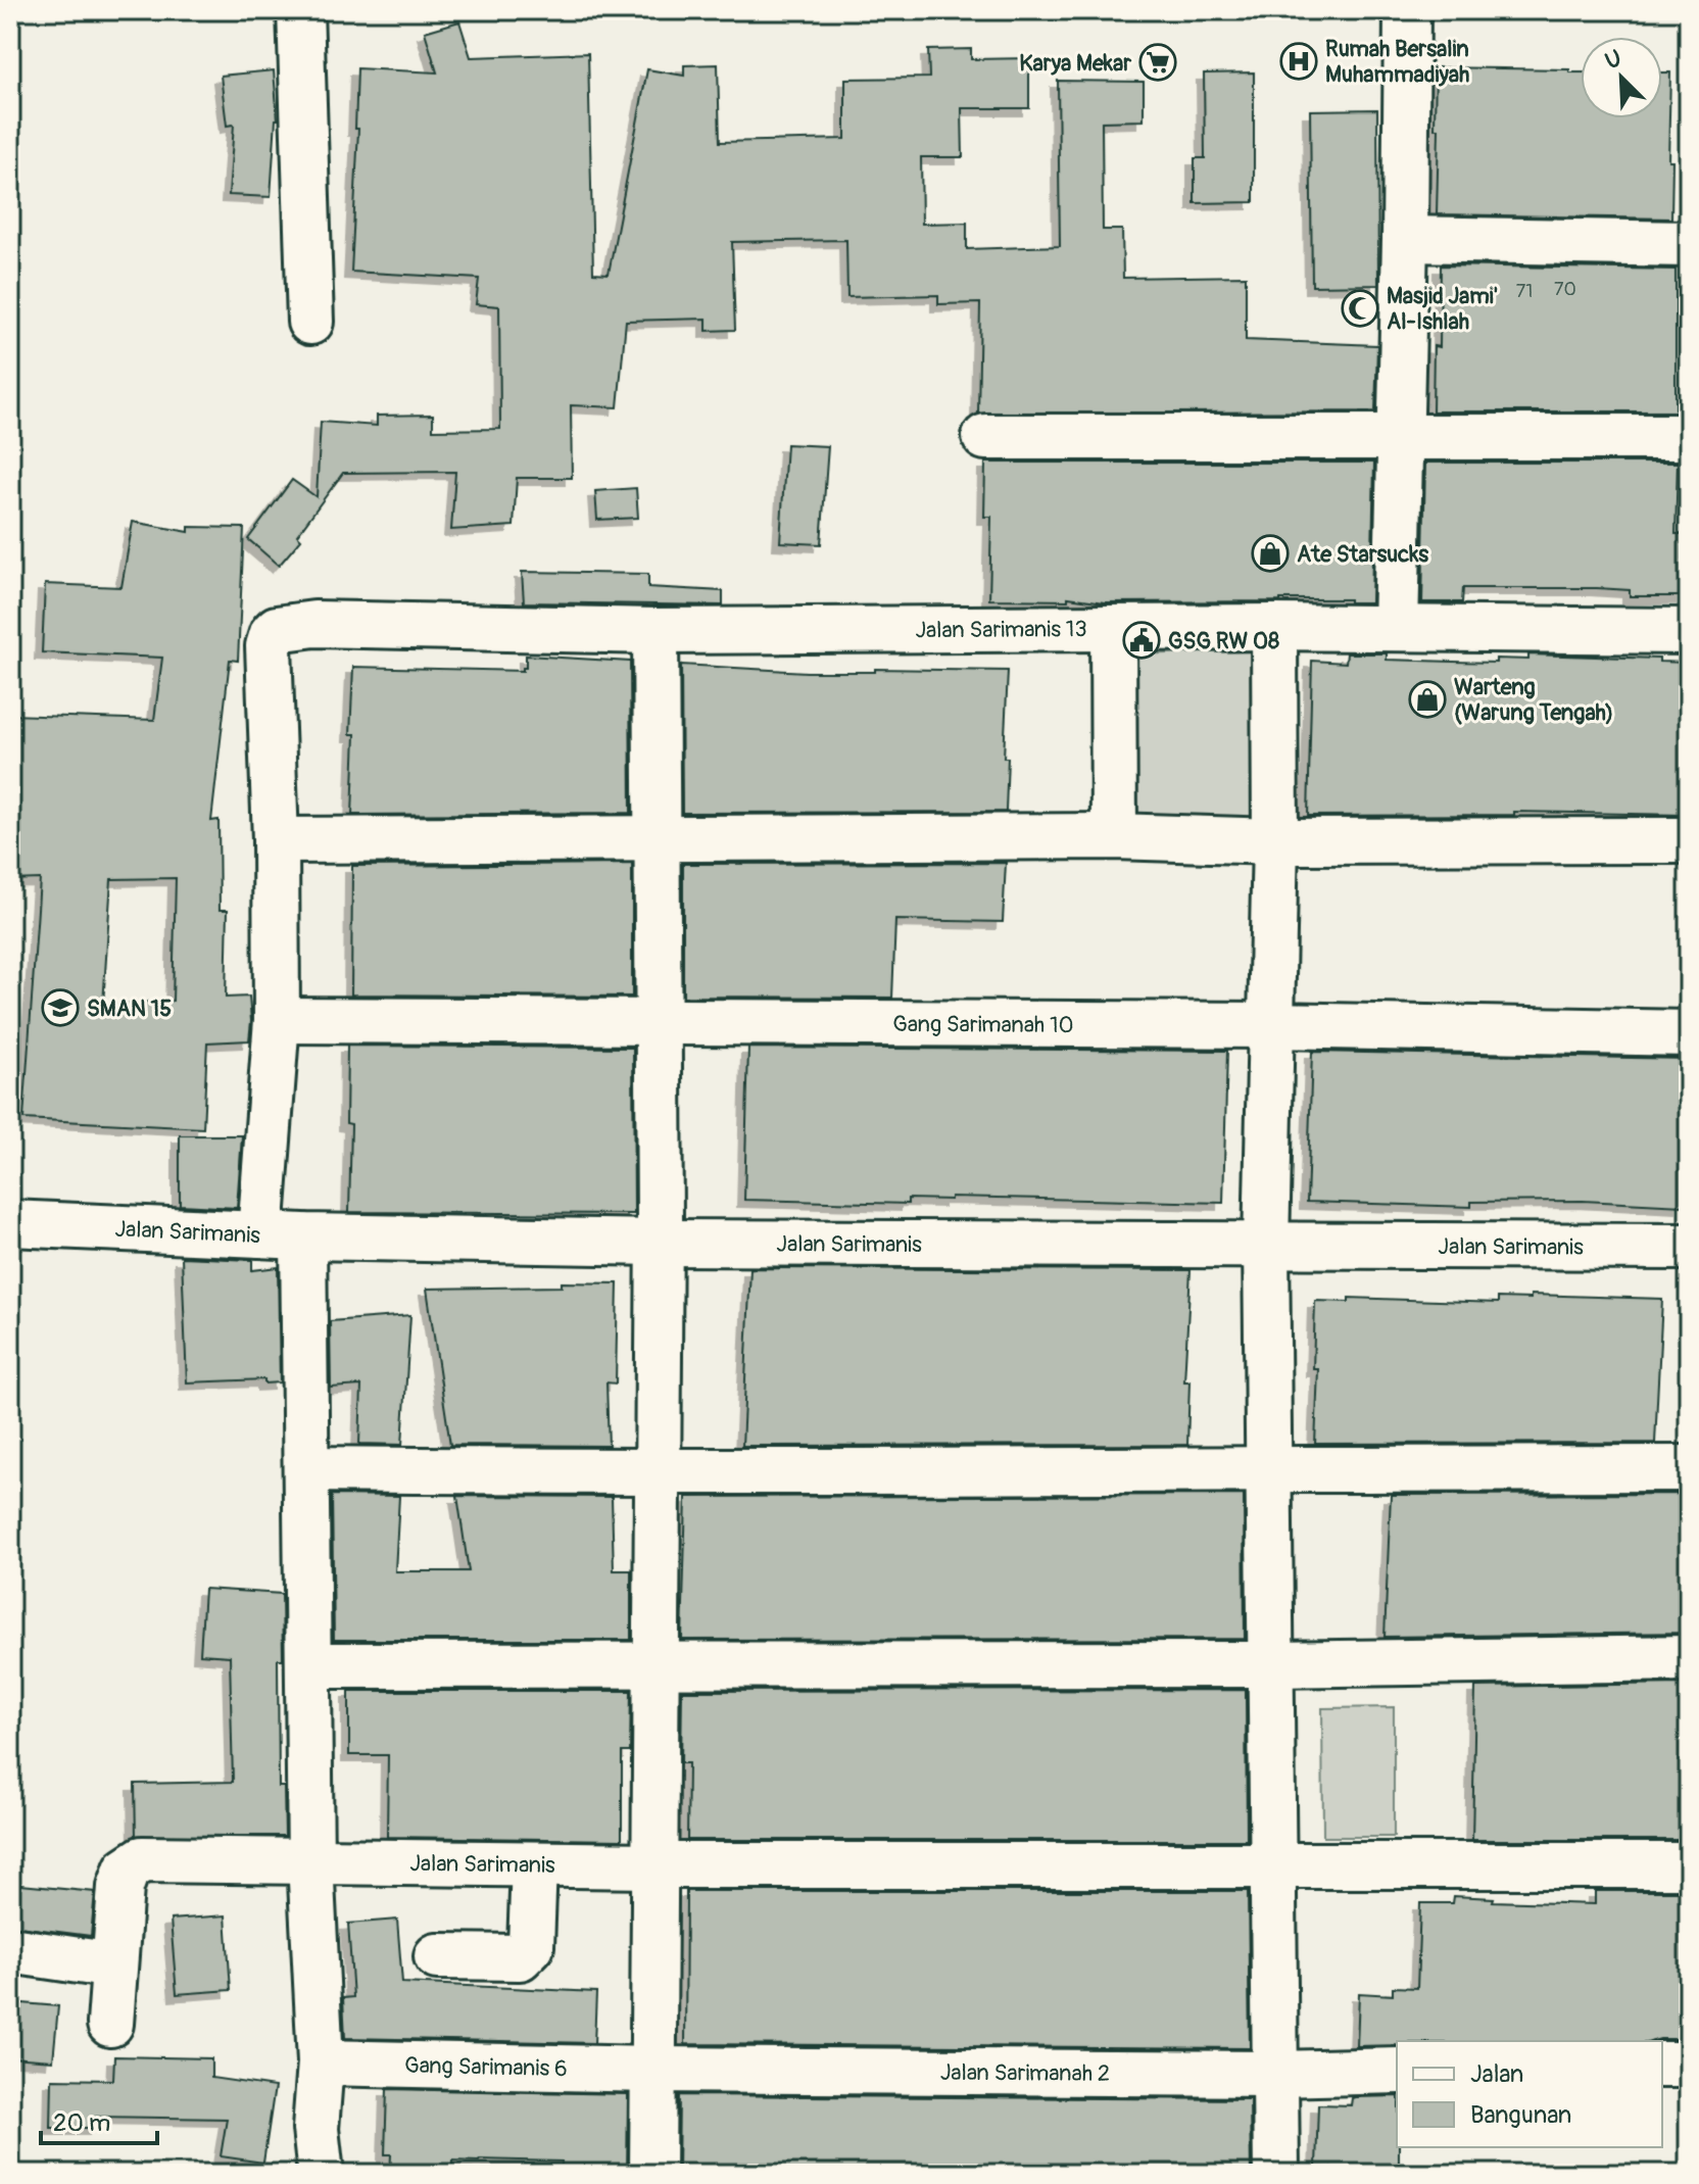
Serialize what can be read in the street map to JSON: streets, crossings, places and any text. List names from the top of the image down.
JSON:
{
  "streets": {
    "street": [
      "Jalan Sarimanis 13",
      "Gang Sarimanah 10",
      "Jalan Sarimanis",
      "Gang Sarimanis 6",
      "Jalan Sarimanah 2"
    ]
  },
  "crossings": [
    ["Gang Sarimanis 6", "Jalan Sarimanah 2"]
  ],
  "places": {
    "hospital": ["Rumah Bersalin Muhammadiyah"],
    "supermarket": ["Karya Mekar"],
    "mosque": ["Masjid Jami' Al-Ishlah"],
    "shop": ["Ate Starsucks", "Warteng (Warung Tengah)"],
    "public building": ["GSG RW 08"],
    "school or university": ["SMAN 15"]
  },
  "house_numbers": ["70", "71"],
  "legend": ["Jalan", "Bangunan"],
  "scale_bar": "20 m",
  "north": "top left"
}
